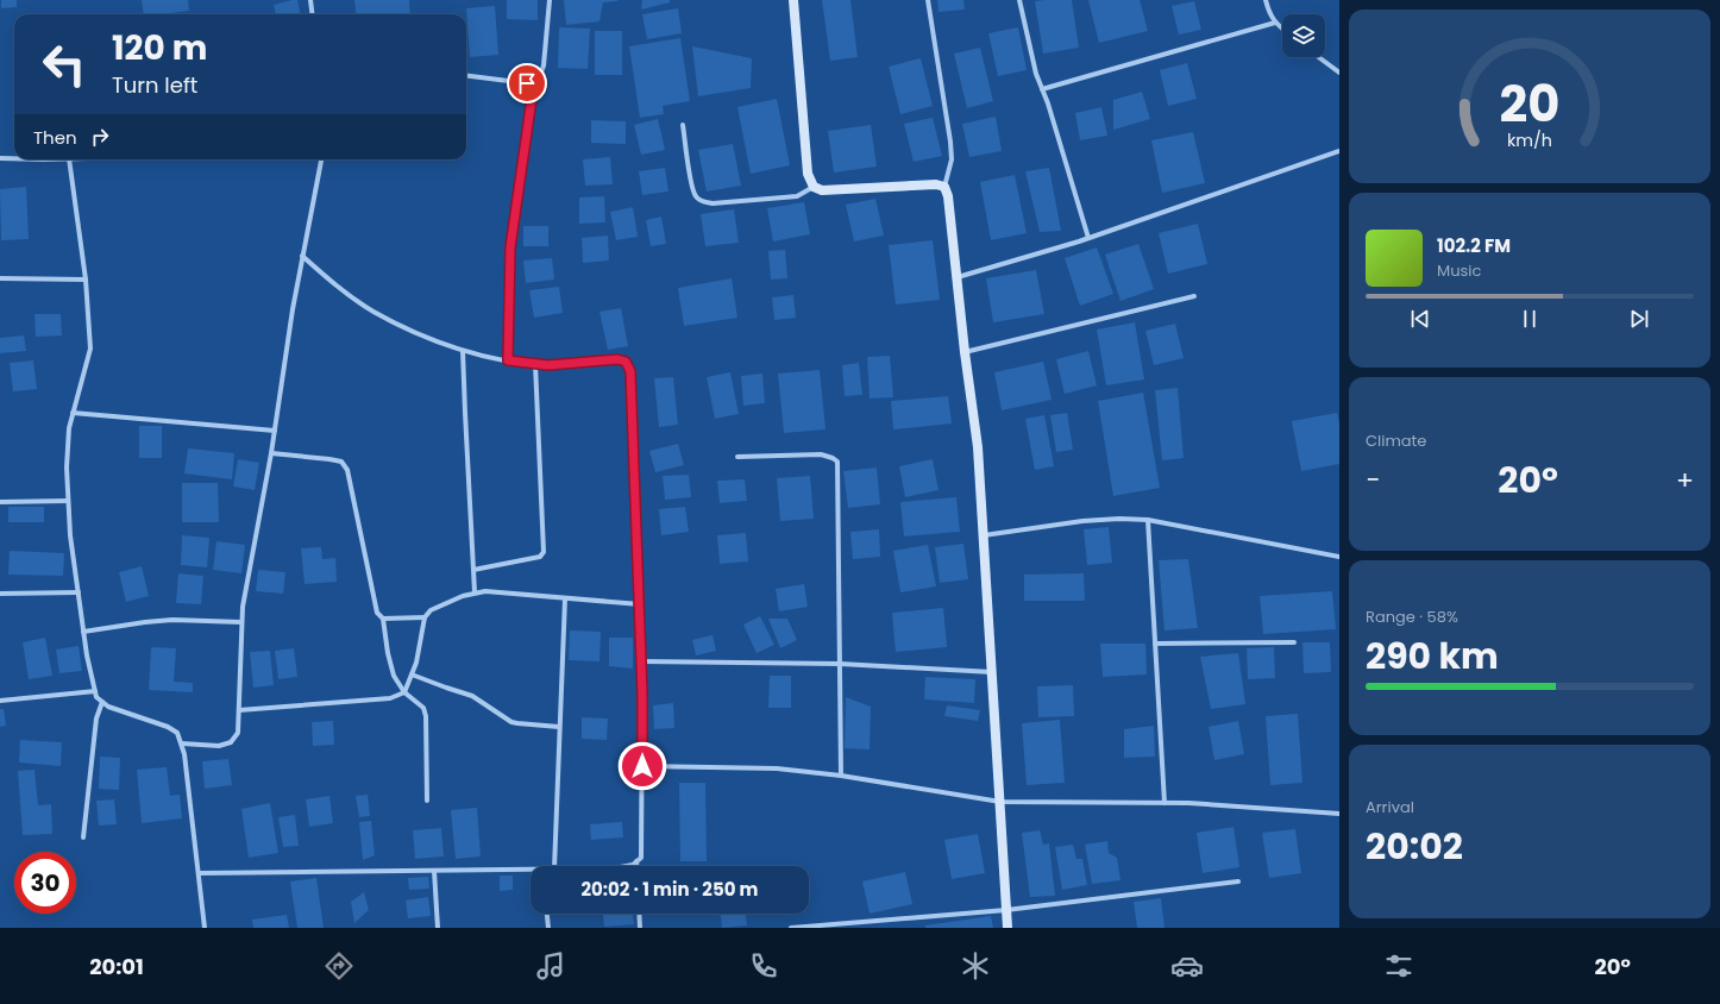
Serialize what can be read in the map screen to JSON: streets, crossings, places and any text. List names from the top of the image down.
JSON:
{
  "page": {
    "turn": ["120 m", "Turn left"],
    "then": "Then",
    "song": ["102.2 FM", "Music"],
    "tile": [
      "Climate",
      ["Range · 58%", "290 km"],
      ["Arrival", "20:02"]
    ],
    "heat": ["−", "20°", "+"],
    "limit": "30",
    "trip": "20:02 · 1 min · 250 m",
    "tabs": ["20:01", "20°"],
    "gauge": ["20", "km/h"]
  }
}
